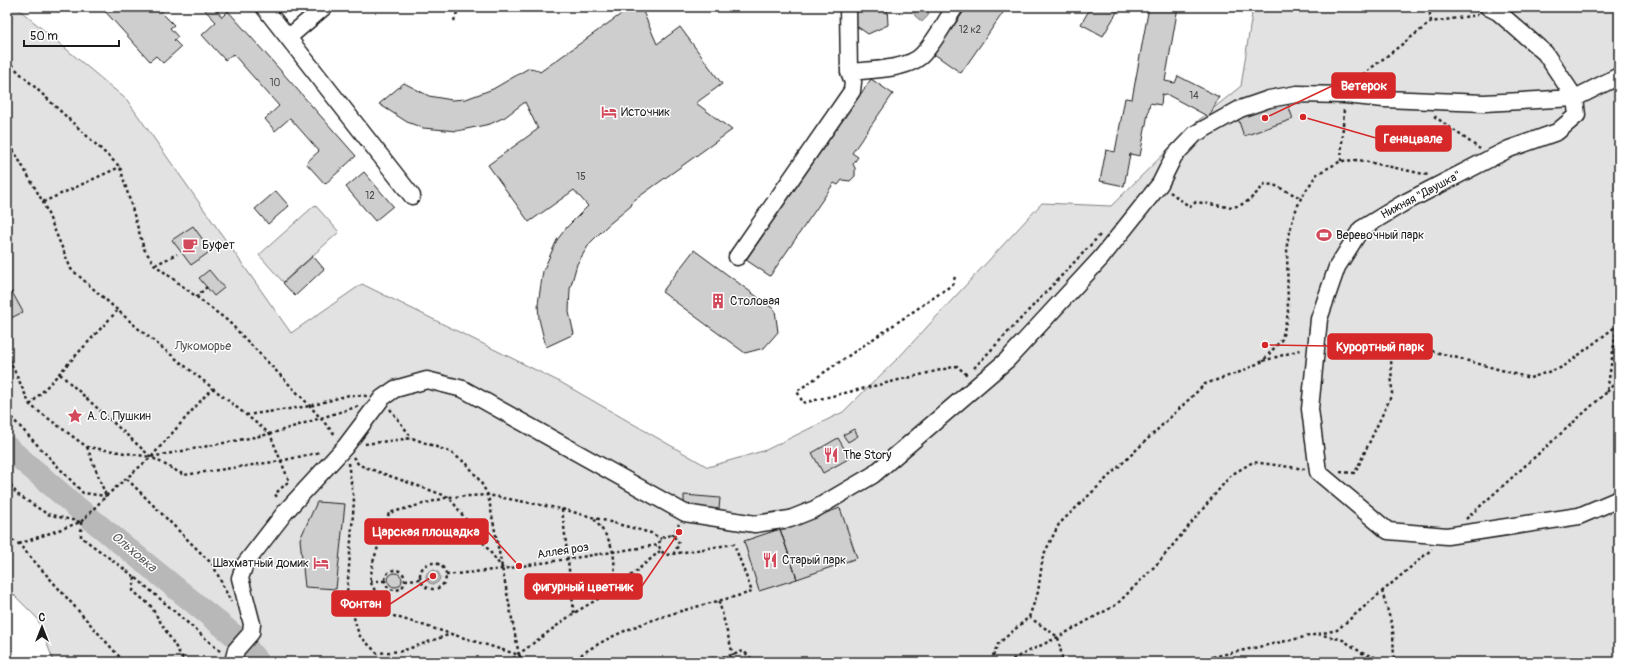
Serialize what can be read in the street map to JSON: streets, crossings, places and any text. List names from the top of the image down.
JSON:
{
  "streets": {
    "lane": ["Нижняя \"Двушка\""],
    "path": ["Аллея роз"]
  },
  "water": ["Ольховка"],
  "parks": ["Лукоморье"],
  "places": {
    "hotel": ["Источник", "Шахматный домик"],
    "other": [
      "Генацвале",
      "Ветерок",
      "Курортный парк",
      "фигурный цветник",
      "Царская площадка",
      "Фонтан"
    ],
    "sports": ["Веревочный парк"],
    "cafe": ["Буфет"],
    "building": ["Столовая"],
    "place": ["А. С. Пушкин"],
    "restaurant": ["The Story", "Старый парк"]
  },
  "house_numbers": [
    "12 к2",
    "10",
    "14",
    "15",
    "12"
  ],
  "scale_bar": "50 m",
  "north": "top"
}
